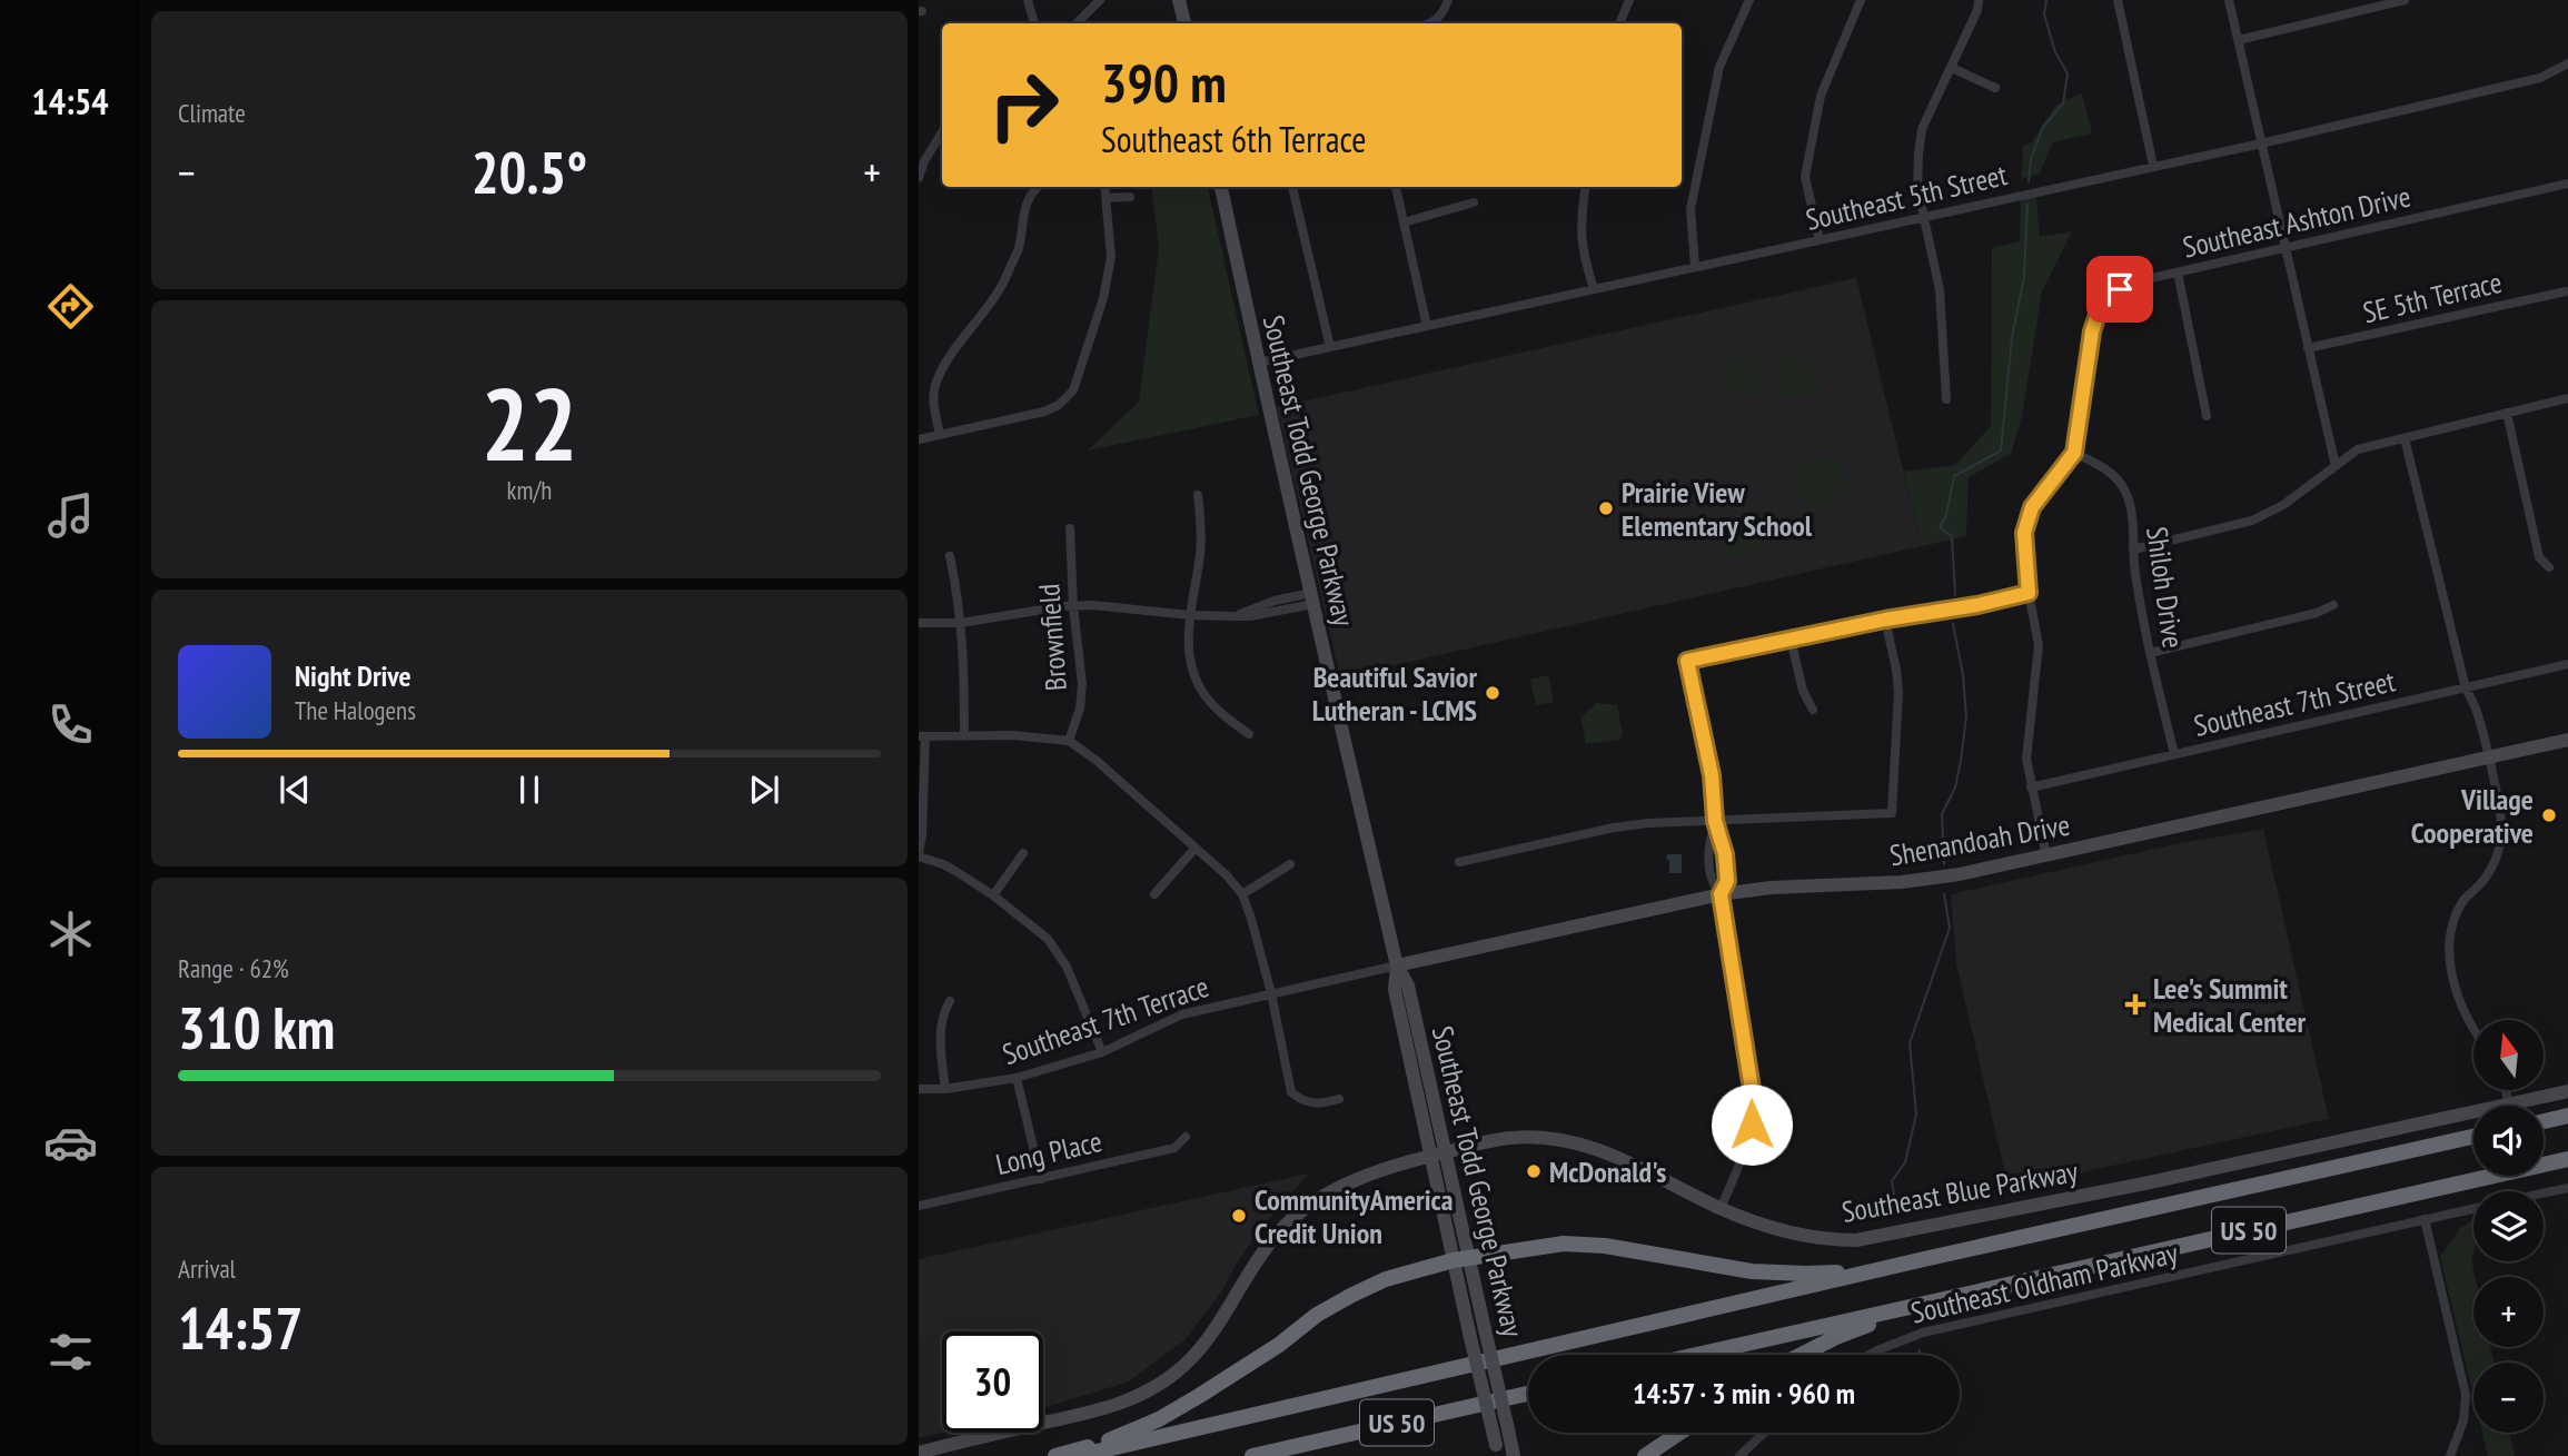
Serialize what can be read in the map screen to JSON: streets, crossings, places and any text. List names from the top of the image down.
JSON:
{
  "streets": {
    "highway": ["US 50"],
    "street": [
      "Southeast 5th Street",
      "Southeast Ashton Drive",
      "SE 5th Terrace",
      "Southeast Todd George Parkway",
      "Shiloh Drive",
      "Brownfield",
      "Southeast 7th Street",
      "Shenandoah Drive",
      "Southeast 7th Terrace",
      "Long Place",
      "Southeast Blue Parkway",
      "Southeast Oldham Parkway"
    ]
  },
  "crossings": [
    ["Southeast 5th Street", "Southeast Todd George Parkway"],
    ["Southeast Ashton Drive", "Shiloh Drive"],
    ["Southeast Ashton Drive", "Southeast 7th Street"],
    ["Southeast Ashton Drive", "Shenandoah Drive"],
    ["Southeast Todd George Parkway", "Shenandoah Drive"],
    ["Southeast Todd George Parkway", "Southeast 7th Terrace"],
    ["Southeast Todd George Parkway", "Southeast Blue Parkway"],
    ["Shiloh Drive", "Southeast 7th Street"],
    ["Shenandoah Drive", "Southeast 7th Terrace"]
  ],
  "places": {
    "other": [
      "Prairie View Elementary School",
      "Beautiful Savior Lutheran - LCMS",
      "Village Cooperative",
      "McDonald's",
      "CommunityAmerica Credit Union"
    ],
    "health": ["Lee's Summit Medical Center"]
  },
  "north": "top",
  "page": {
    "tabs": "14:54",
    "tile": [
      "Climate",
      ["22", "km/h"],
      ["Range · 62%", "310 km"],
      ["Arrival", "14:57"]
    ],
    "turn": ["390 m", "Southeast 6th Terrace"],
    "heat": ["−", "20.5°", "+"],
    "song": ["Night Drive", "The Halogens"],
    "map_buttons": ["+", "−"],
    "limit": "30",
    "trip": "14:57 · 3 min · 960 m"
  }
}
